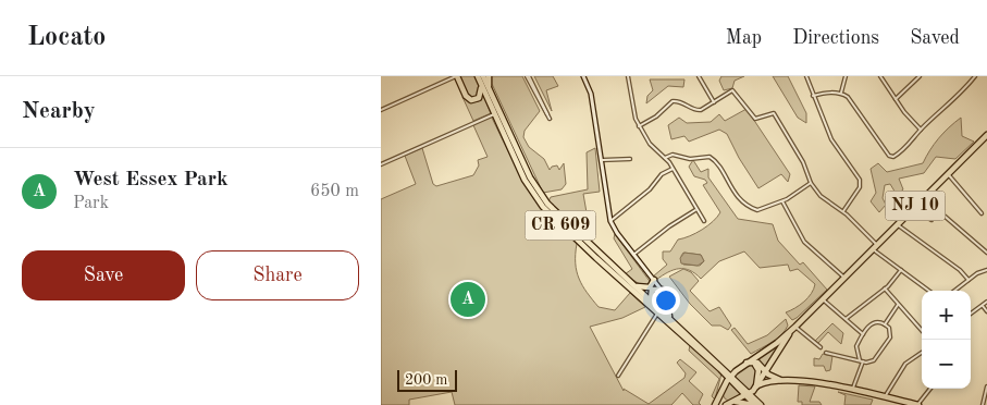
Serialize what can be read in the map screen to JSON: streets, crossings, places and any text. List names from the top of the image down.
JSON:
{
  "streets": {
    "main road": ["NJ 10", "CR 609"]
  },
  "crossings": [
    ["NJ 10", "CR 609"]
  ],
  "scale_bar": "200 m",
  "page": {
    "header": "Locato",
    "nav": ["Map", "Directions", "Saved"],
    "heading": "Nearby",
    "list": [
      {
        "mark": "A",
        "name": "West Essex Park",
        "note": "Park",
        "value": "650 m"
      }
    ],
    "buttons": ["Save", "Share"],
    "pins": "A",
    "map_buttons": ["+", "−"],
    "scale": "200 m"
  }
}
